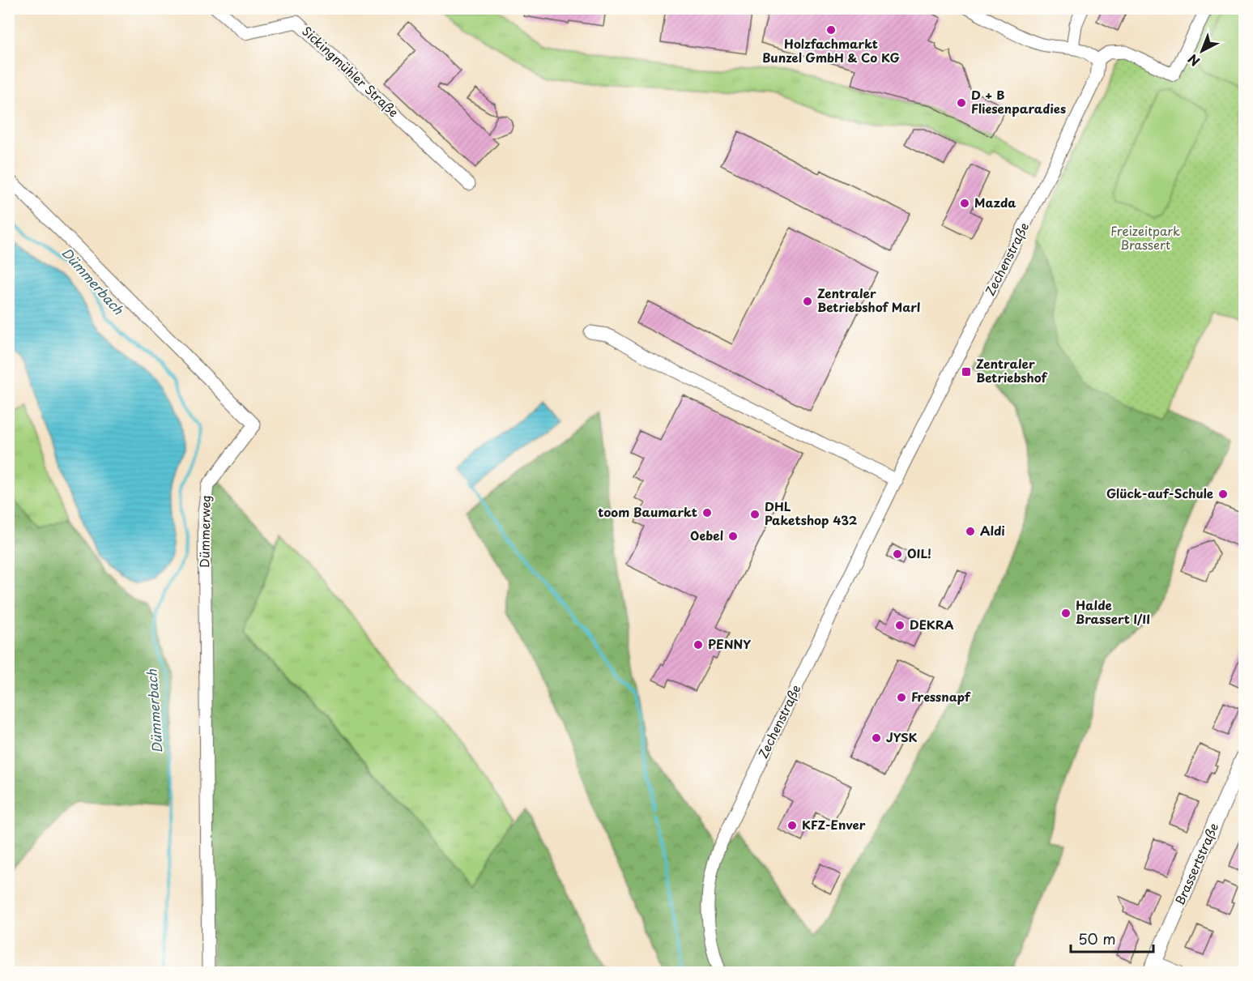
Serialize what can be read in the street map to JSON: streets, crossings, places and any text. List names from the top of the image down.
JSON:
{
  "streets": {
    "main road": ["Brassertstraße"],
    "street": ["Sickingmühler Straße", "Zechenstraße", "Dümmerweg"]
  },
  "water": ["Dümmerbach"],
  "parks": ["Freizeitpark Brassert"],
  "places": {
    "other": [
      "Holzfachmarkt Bunzel GmbH & Co KG",
      "D + B Fliesenparadies",
      "Mazda",
      "Zentraler Betriebshof Marl",
      "Glück-auf-Schule",
      "toom Baumarkt",
      "DHL Paketshop 432",
      "Aldi",
      "Oebel",
      "OIL!",
      "Halde Brassert I/II",
      "DEKRA",
      "PENNY",
      "Fressnapf",
      "JYSK",
      "KFZ-Enver"
    ],
    "transit": ["Zentraler Betriebshof"]
  },
  "scale_bar": "50 m",
  "north": "bottom left"
}
